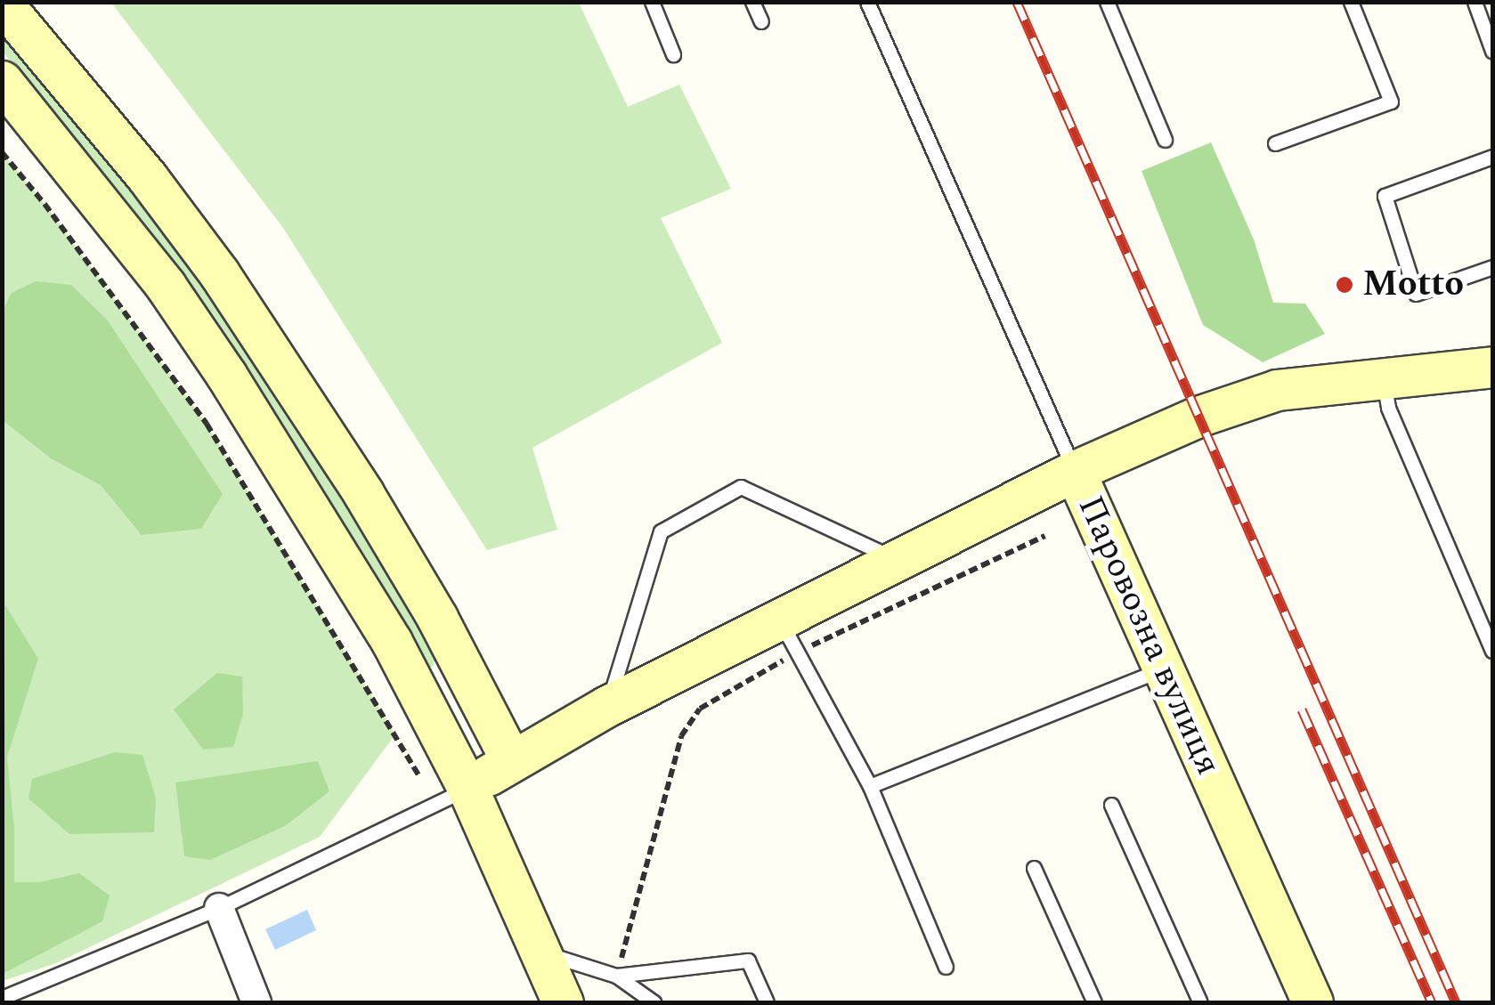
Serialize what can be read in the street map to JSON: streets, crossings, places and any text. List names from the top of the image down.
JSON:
{
  "streets": {
    "street": ["Паровозна вулиця"]
  },
  "places": ["Motto"]
}
